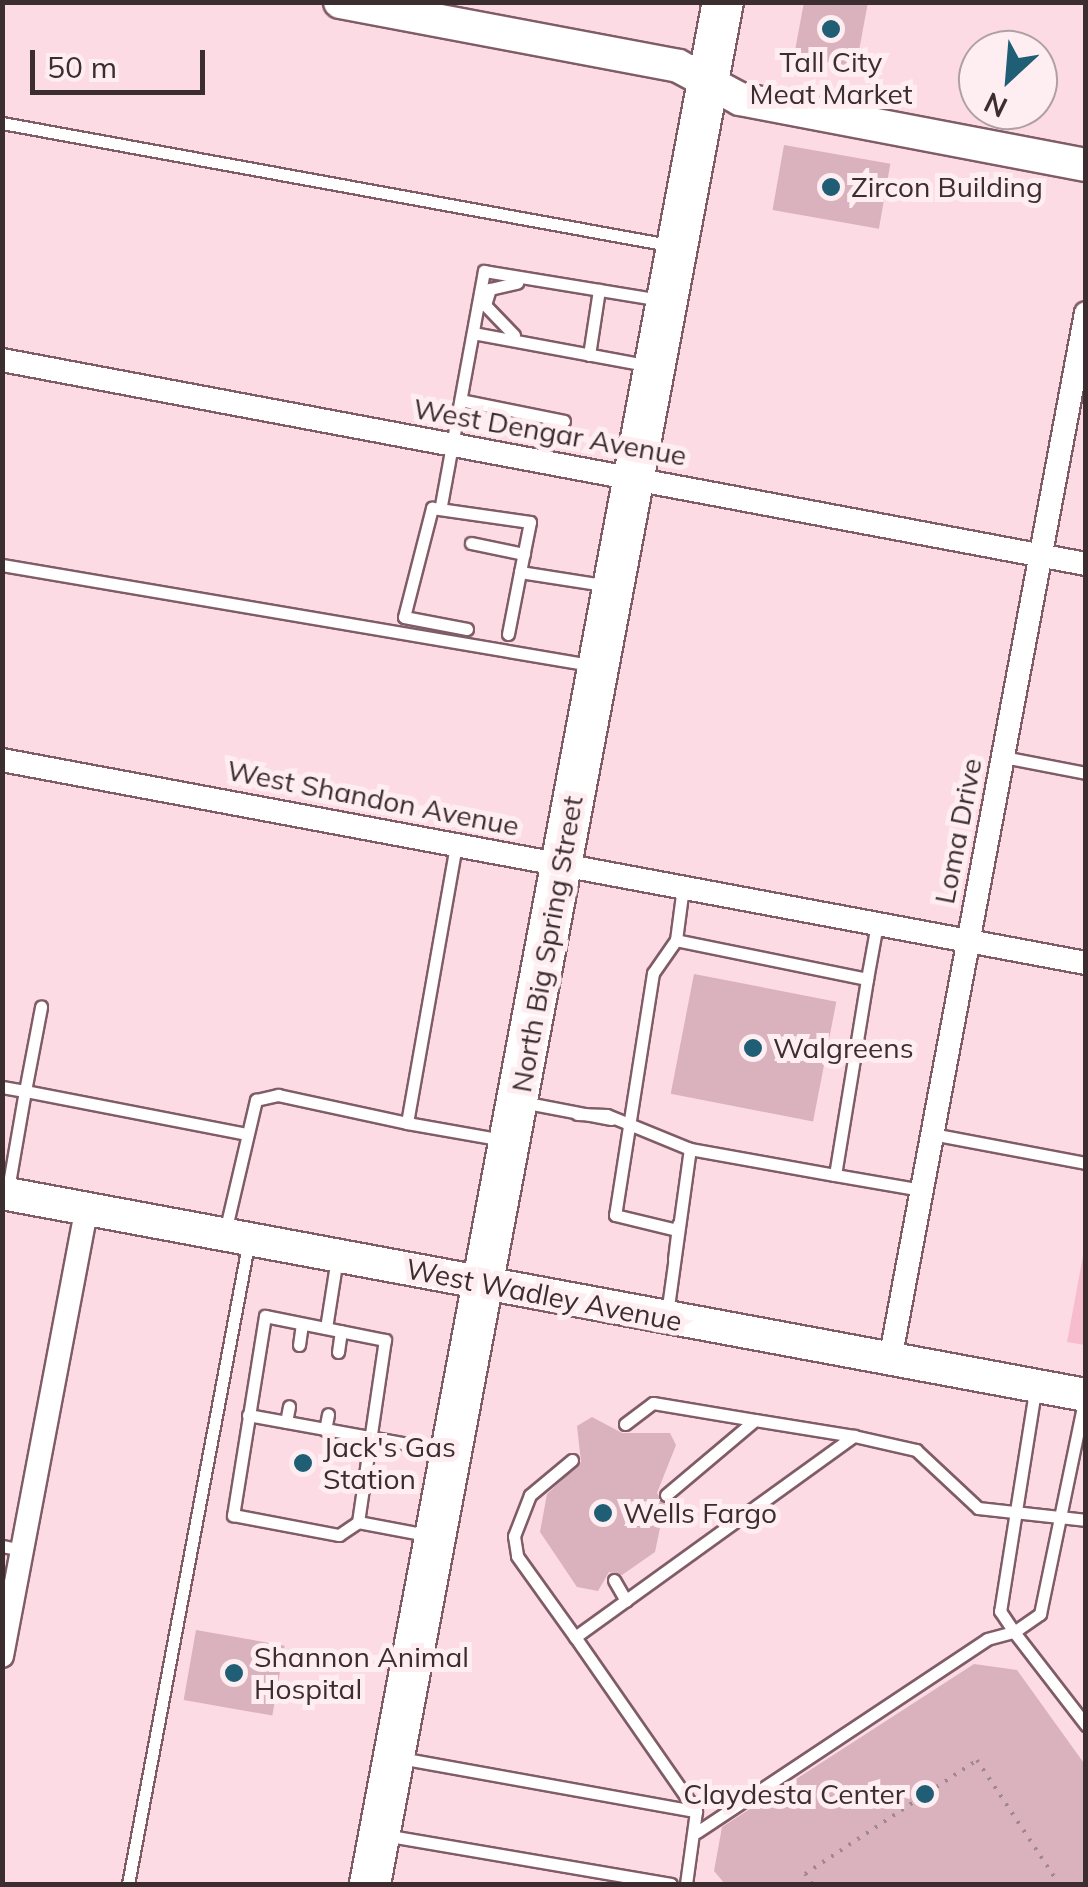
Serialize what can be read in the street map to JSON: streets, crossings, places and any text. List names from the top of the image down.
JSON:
{
  "streets": {
    "highway": ["North Big Spring Street"],
    "main road": ["West Wadley Avenue"],
    "street": ["West Dengar Avenue", "West Shandon Avenue", "Loma Drive"]
  },
  "crossings": [
    ["West Dengar Avenue", "Loma Drive"],
    ["West Dengar Avenue", "North Big Spring Street"],
    ["West Shandon Avenue", "Loma Drive"],
    ["West Shandon Avenue", "North Big Spring Street"],
    ["Loma Drive", "West Wadley Avenue"],
    ["North Big Spring Street", "West Wadley Avenue"]
  ],
  "places": [
    "Tall City Meat Market",
    "Zircon Building",
    "Walgreens",
    "Jack's Gas Station",
    "Wells Fargo",
    "Shannon Animal Hospital",
    "Claydesta Center"
  ],
  "scale_bar": "50 m",
  "north": "bottom left"
}
